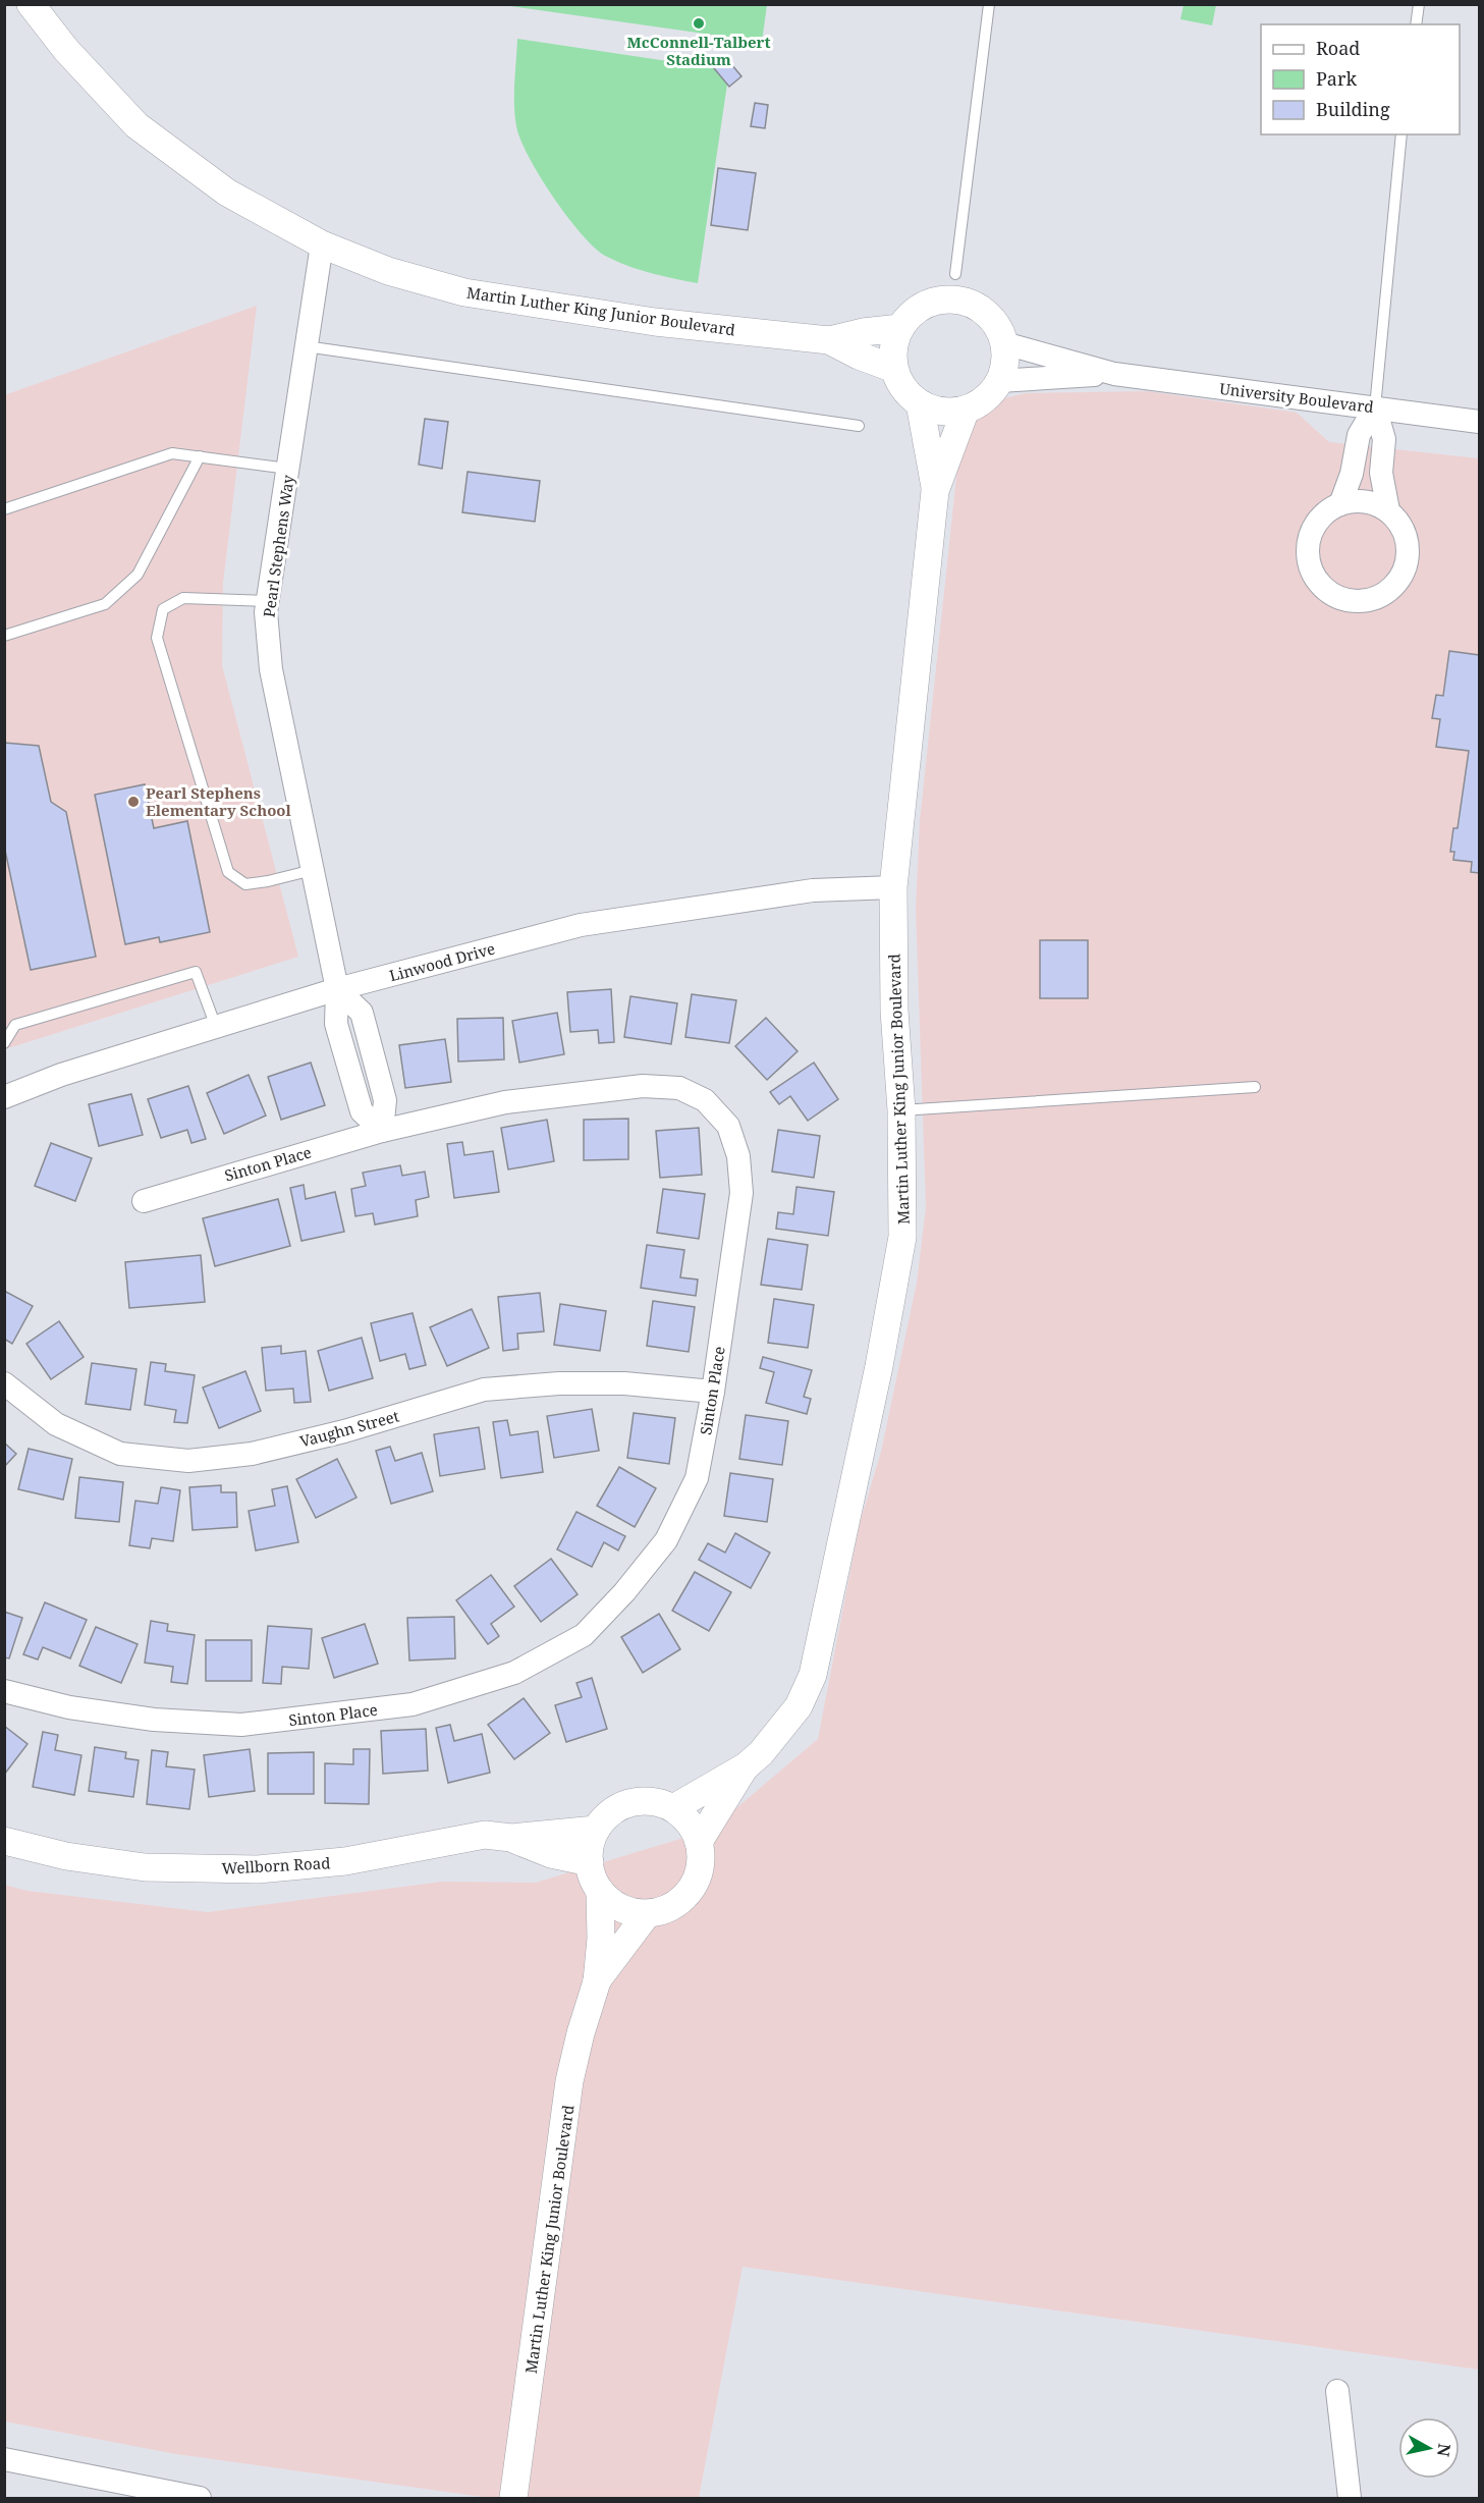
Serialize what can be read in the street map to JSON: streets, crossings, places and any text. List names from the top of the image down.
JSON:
{
  "streets": {
    "street": [
      "Martin Luther King Junior Boulevard",
      "University Boulevard",
      "Pearl Stephens Way",
      "Linwood Drive",
      "Sinton Place",
      "Vaughn Street",
      "Wellborn Road"
    ]
  },
  "crossings": [
    ["Martin Luther King Junior Boulevard", "University Boulevard"],
    ["Martin Luther King Junior Boulevard", "Pearl Stephens Way"],
    ["Martin Luther King Junior Boulevard", "Linwood Drive"],
    ["Pearl Stephens Way", "Linwood Drive"],
    ["Pearl Stephens Way", "Sinton Place"],
    ["Sinton Place", "Vaughn Street"]
  ],
  "places": ["McConnell-Talbert Stadium", "Pearl Stephens Elementary School"],
  "legend": ["Road", "Park", "Building"],
  "north": "right"
}
